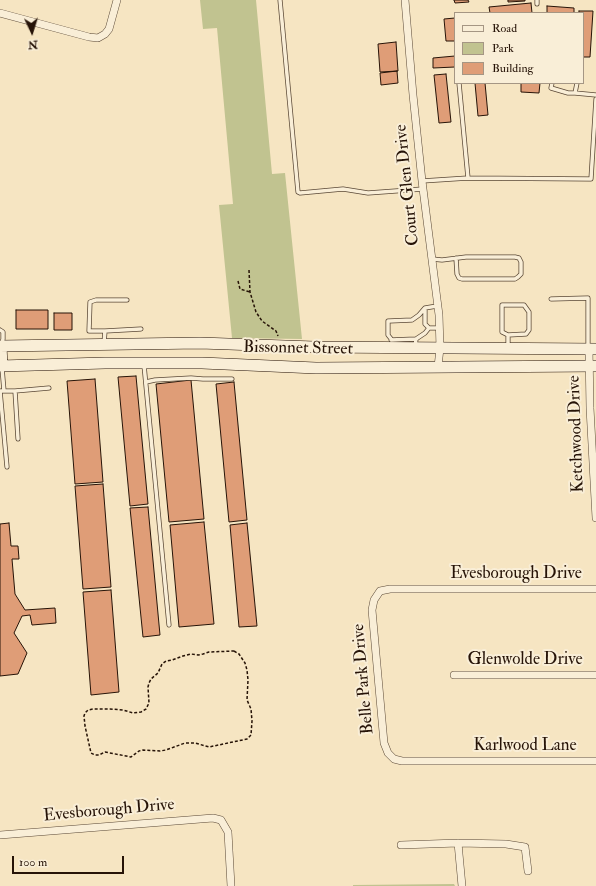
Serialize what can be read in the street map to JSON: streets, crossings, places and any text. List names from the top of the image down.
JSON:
{
  "streets": {
    "main road": ["Bissonnet Street"],
    "street": [
      "Court Glen Drive",
      "Ketchwood Drive",
      "Evesborough Drive",
      "Glenwolde Drive",
      "Belle Park Drive",
      "Karlwood Lane"
    ]
  },
  "crossings": [
    ["Court Glen Drive", "Bissonnet Street"],
    ["Bissonnet Street", "Ketchwood Drive"],
    ["Evesborough Drive", "Belle Park Drive"],
    ["Belle Park Drive", "Karlwood Lane"]
  ],
  "legend": ["Road", "Park", "Building"],
  "scale_bar": "100 m",
  "north": "bottom"
}
